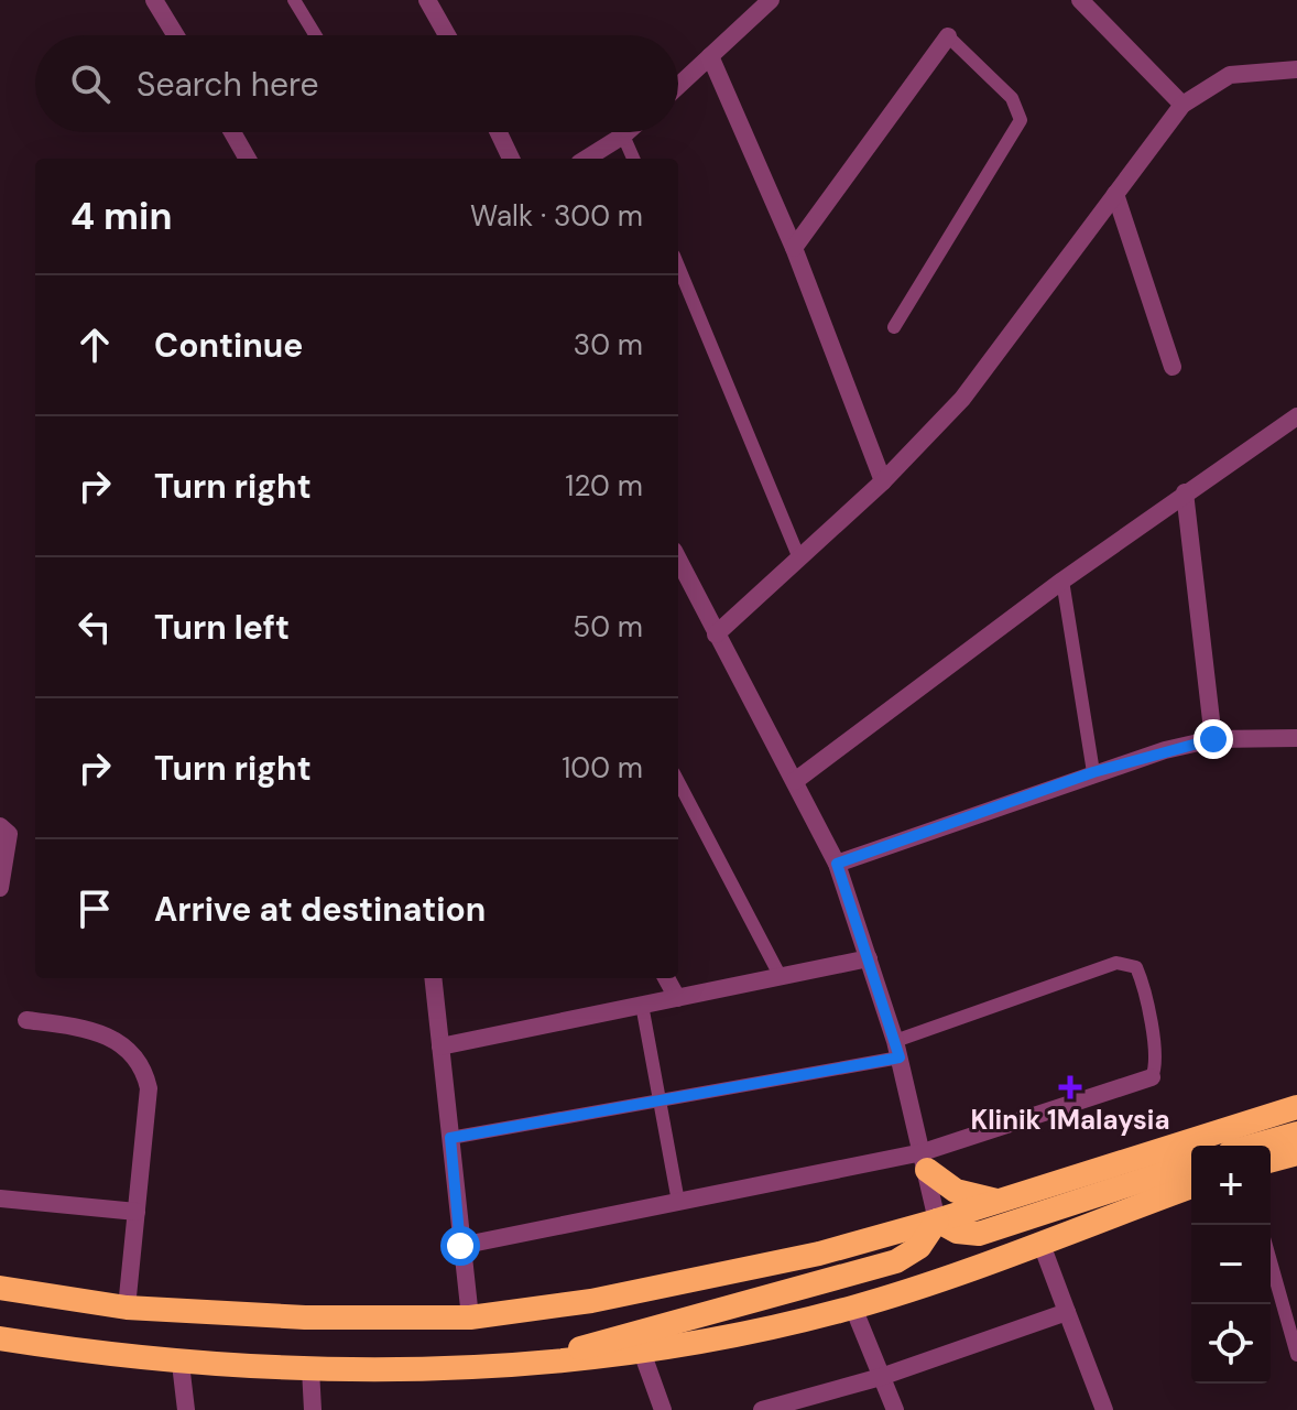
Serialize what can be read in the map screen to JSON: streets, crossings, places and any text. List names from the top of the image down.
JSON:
{
  "places": {
    "health": ["Klinik 1Malaysia"]
  },
  "page": {
    "search": "Search here",
    "heading": ["4 min", "Walk · 300 m"],
    "list": [
      ["Continue", "30 m"],
      ["Turn right", "120 m"],
      ["Turn left", "50 m"],
      ["Turn right", "100 m"],
      "Arrive at destination"
    ],
    "map_buttons": ["+", "−"]
  }
}
